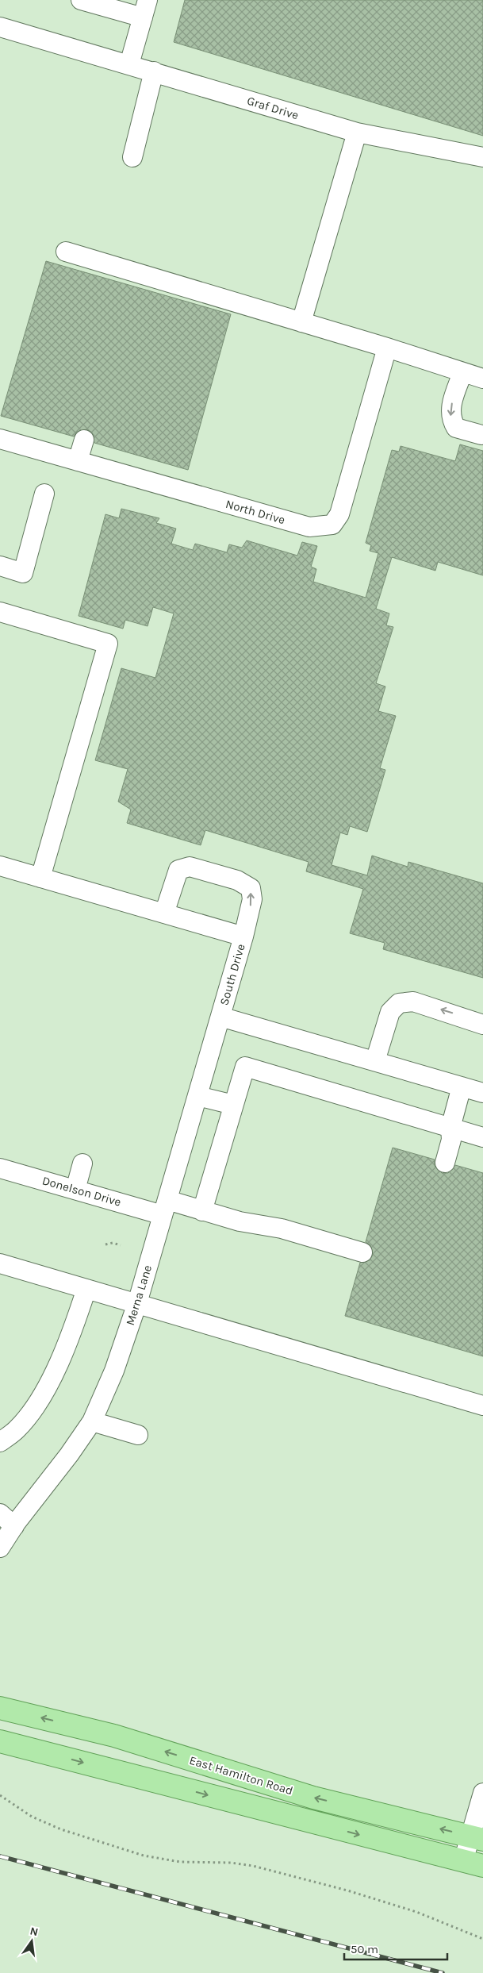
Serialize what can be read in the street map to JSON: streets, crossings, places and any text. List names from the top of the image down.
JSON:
{
  "streets": {
    "main road": ["East Hamilton Road"],
    "street": [
      "Graf Drive",
      "North Drive",
      "South Drive",
      "Donelson Drive",
      "Merna Lane"
    ]
  },
  "crossings": [
    ["South Drive", "Merna Lane"],
    ["Donelson Drive", "Merna Lane"]
  ],
  "scale_bar": "50 m",
  "north": "top"
}
